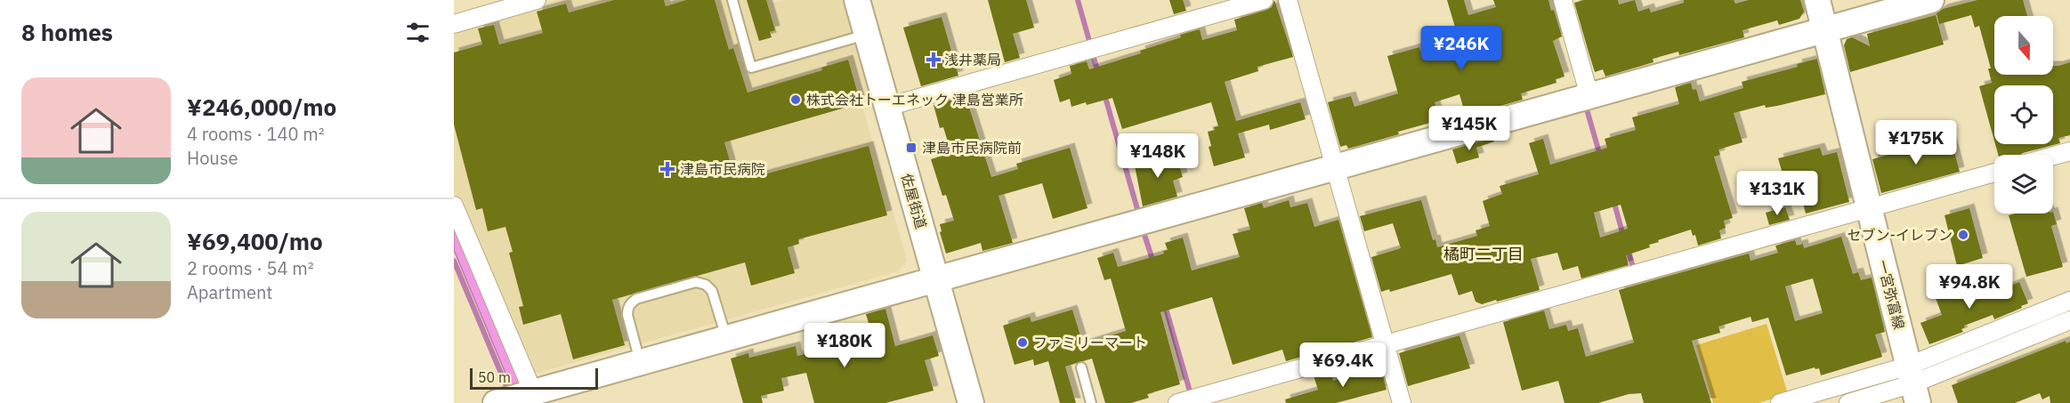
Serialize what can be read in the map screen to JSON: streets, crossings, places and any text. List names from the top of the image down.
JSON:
{
  "streets": {
    "street": ["佐屋街道", "一宮弥富線"]
  },
  "districts": ["橘町二丁目"],
  "places": {
    "health": ["浅井薬局", "津島市民病院"],
    "other": ["株式会社トーエネック 津島営業所", "セブン-イレブン", "ファミリーマート"],
    "transit": ["津島市民病院前"]
  },
  "scale_bar": "50 m",
  "north": "bottom",
  "page": {
    "heading": "8 homes",
    "price": [
      "¥246K",
      "¥145K",
      "¥175K",
      "¥148K",
      "¥131K",
      "¥94.8K",
      "¥180K",
      "¥69.4K"
    ],
    "list": [
      {
        "name": "¥246,000/mo",
        "note": "4 rooms · 140 m² · House"
      },
      {
        "name": "¥69,400/mo",
        "note": "2 rooms · 54 m² · Apartment"
      }
    ],
    "scale": "50 m"
  }
}
